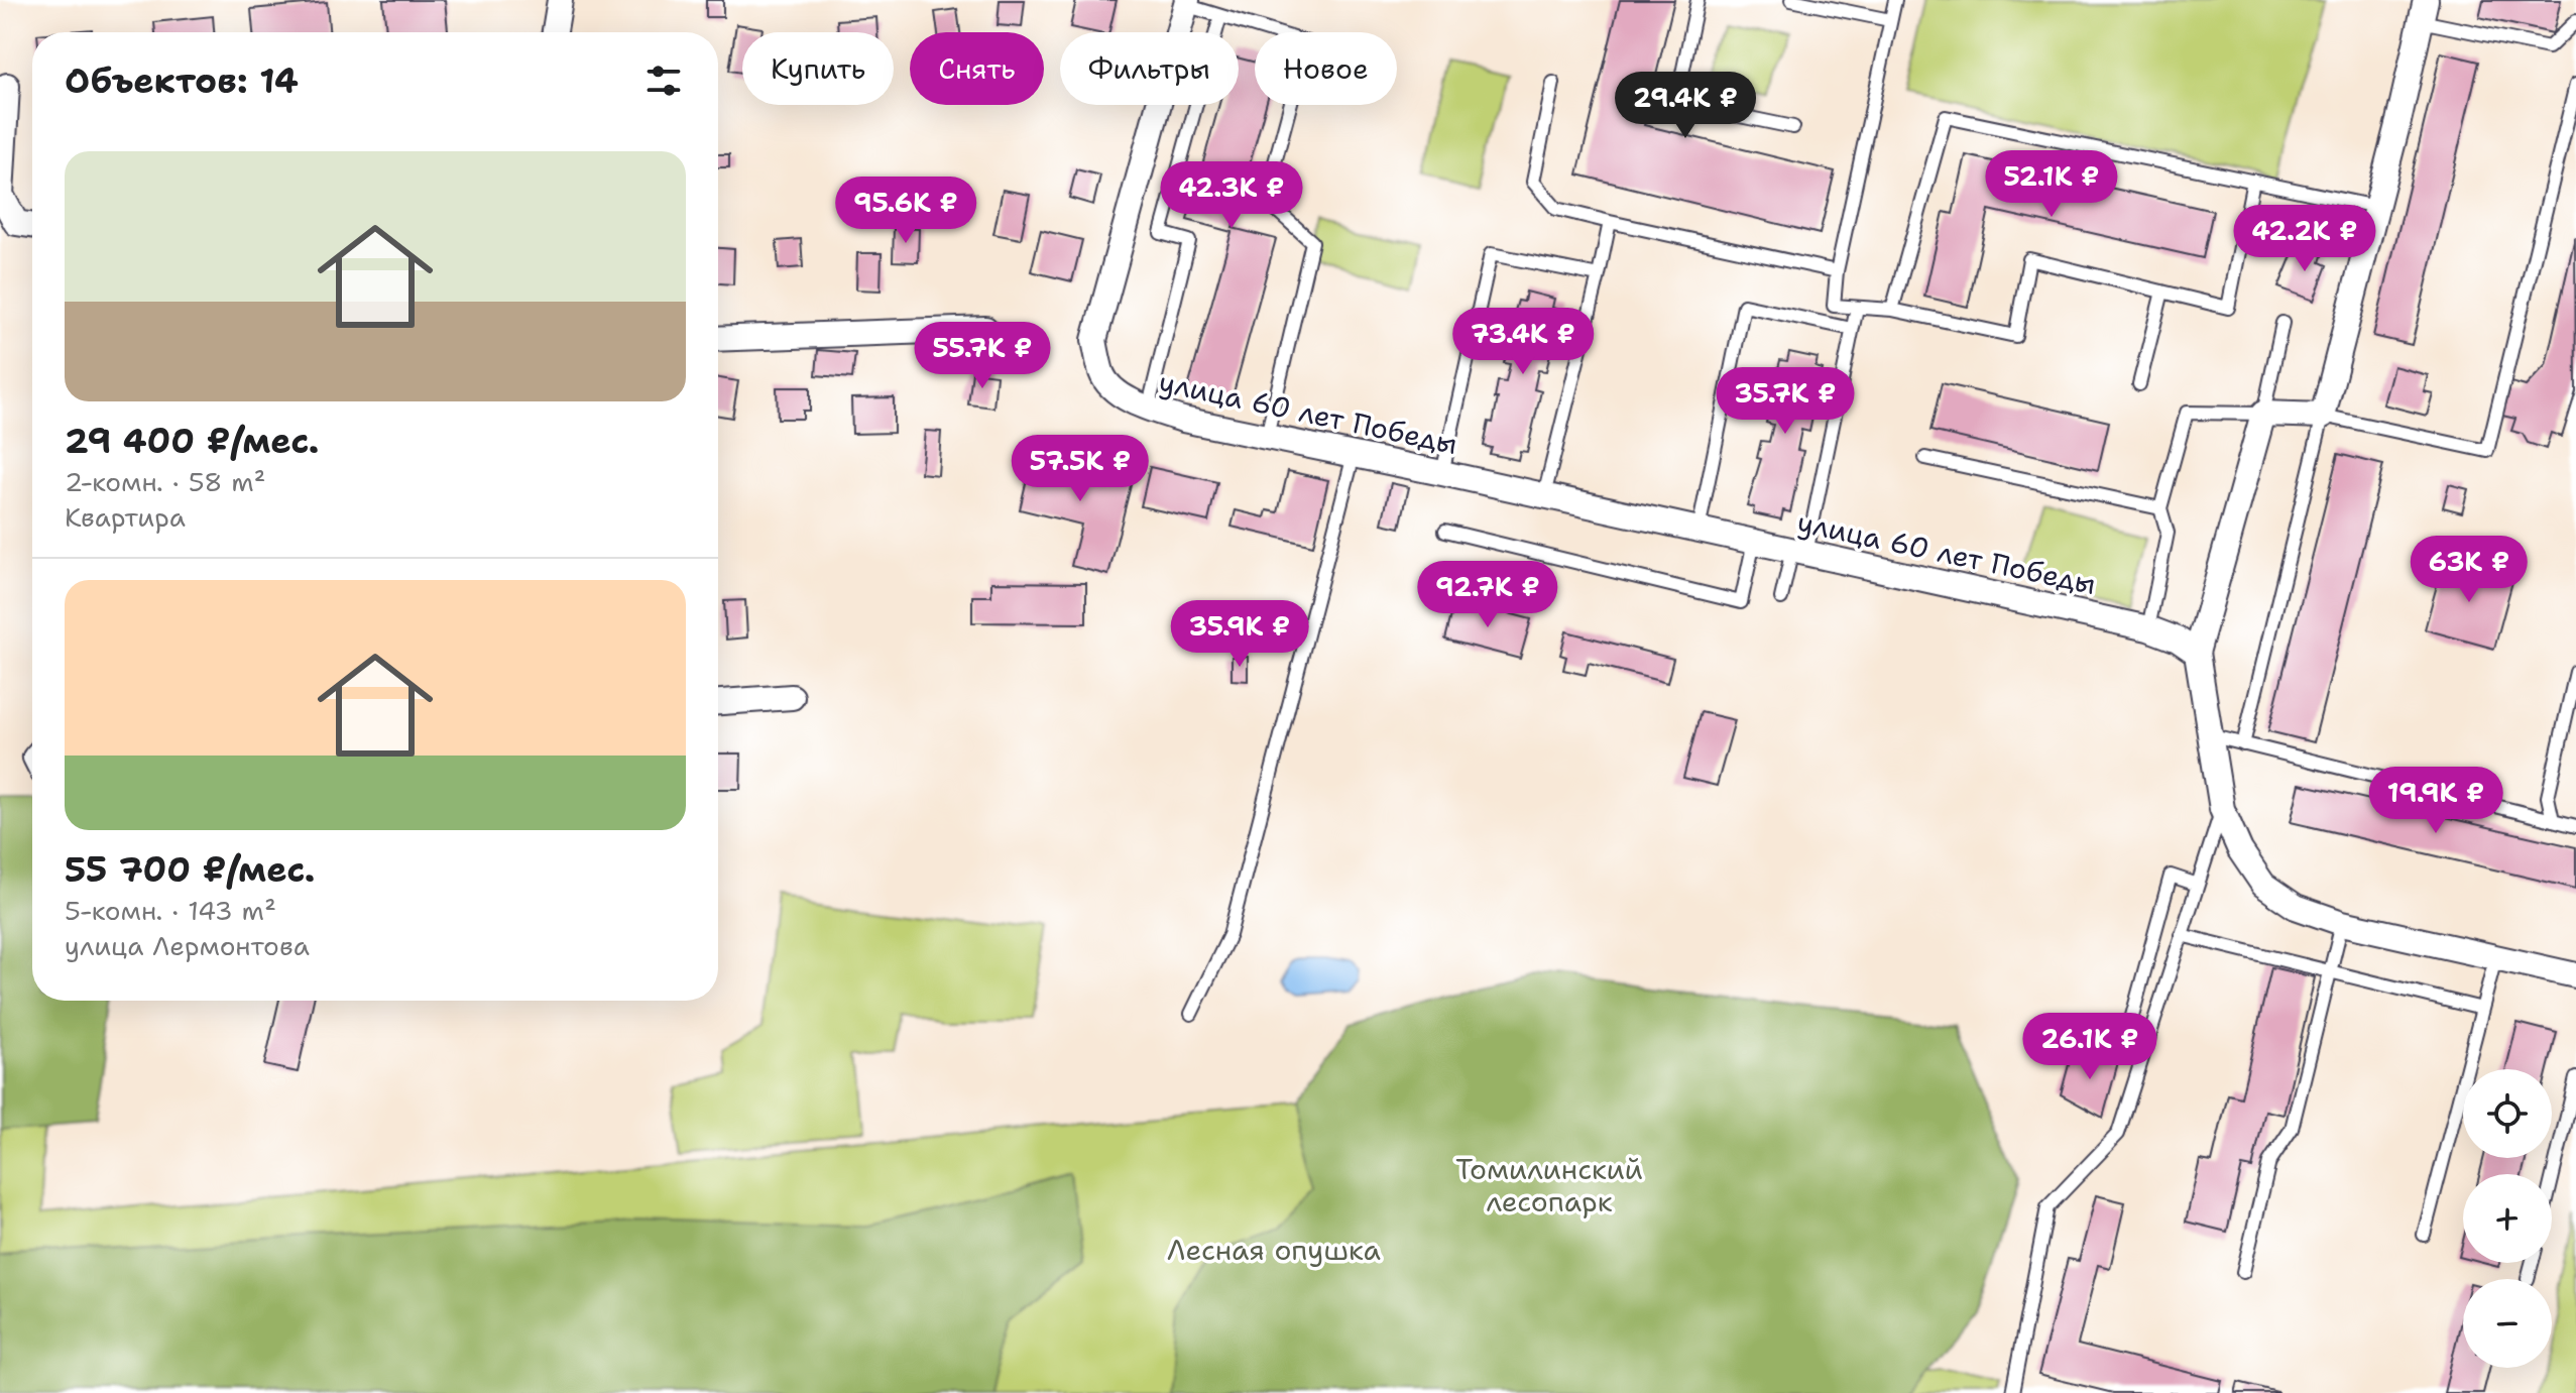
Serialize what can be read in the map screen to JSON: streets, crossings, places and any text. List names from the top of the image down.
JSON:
{
  "streets": {
    "street": ["улица 60 лет Победы"]
  },
  "parks": ["Томилинский лесопарк", "Лесная опушка"],
  "page": {
    "chip": [
      "Купить",
      "Снять",
      "Фильтры",
      "Новое"
    ],
    "heading": "Объектов: 14",
    "price": [
      "29.4K ₽",
      "52.1K ₽",
      "42.3K ₽",
      "95.6K ₽",
      "42.2K ₽",
      "73.4K ₽",
      "55.7K ₽",
      "35.7K ₽",
      "57.5K ₽",
      "63K ₽",
      "92.7K ₽",
      "35.9K ₽",
      "19.9K ₽",
      "26.1K ₽"
    ],
    "list": [
      {
        "name": "29 400 ₽/мес.",
        "note": "2-комн. · 58 m² · Квартира"
      },
      {
        "name": "55 700 ₽/мес.",
        "note": "5-комн. · 143 m² · улица Лермонтова"
      }
    ],
    "map_buttons": ["+", "−"]
  }
}
